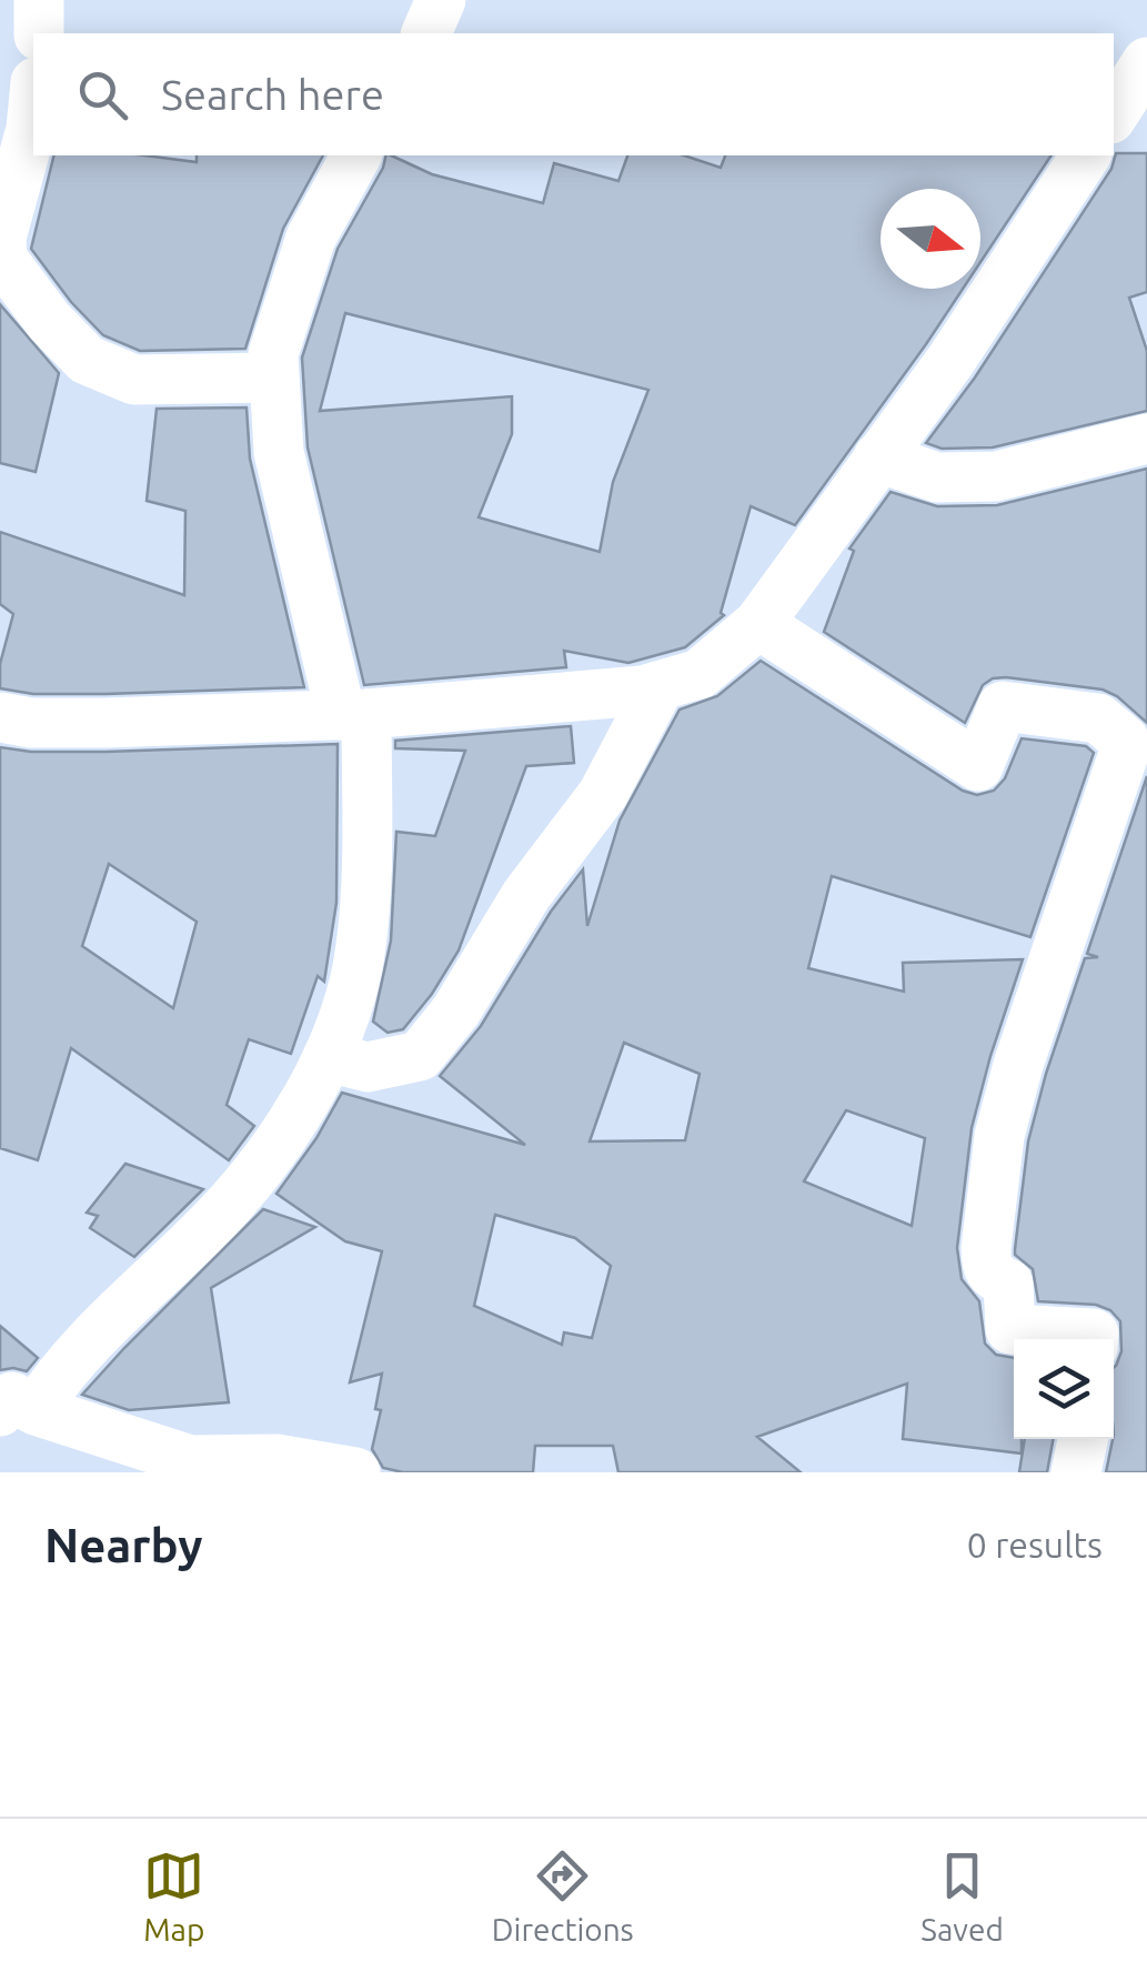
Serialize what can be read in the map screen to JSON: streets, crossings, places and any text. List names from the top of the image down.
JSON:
{
  "north": "right",
  "page": {
    "search": "Search here",
    "heading": ["Nearby", "0 results"],
    "nav": ["Map", "Directions", "Saved"]
  }
}
